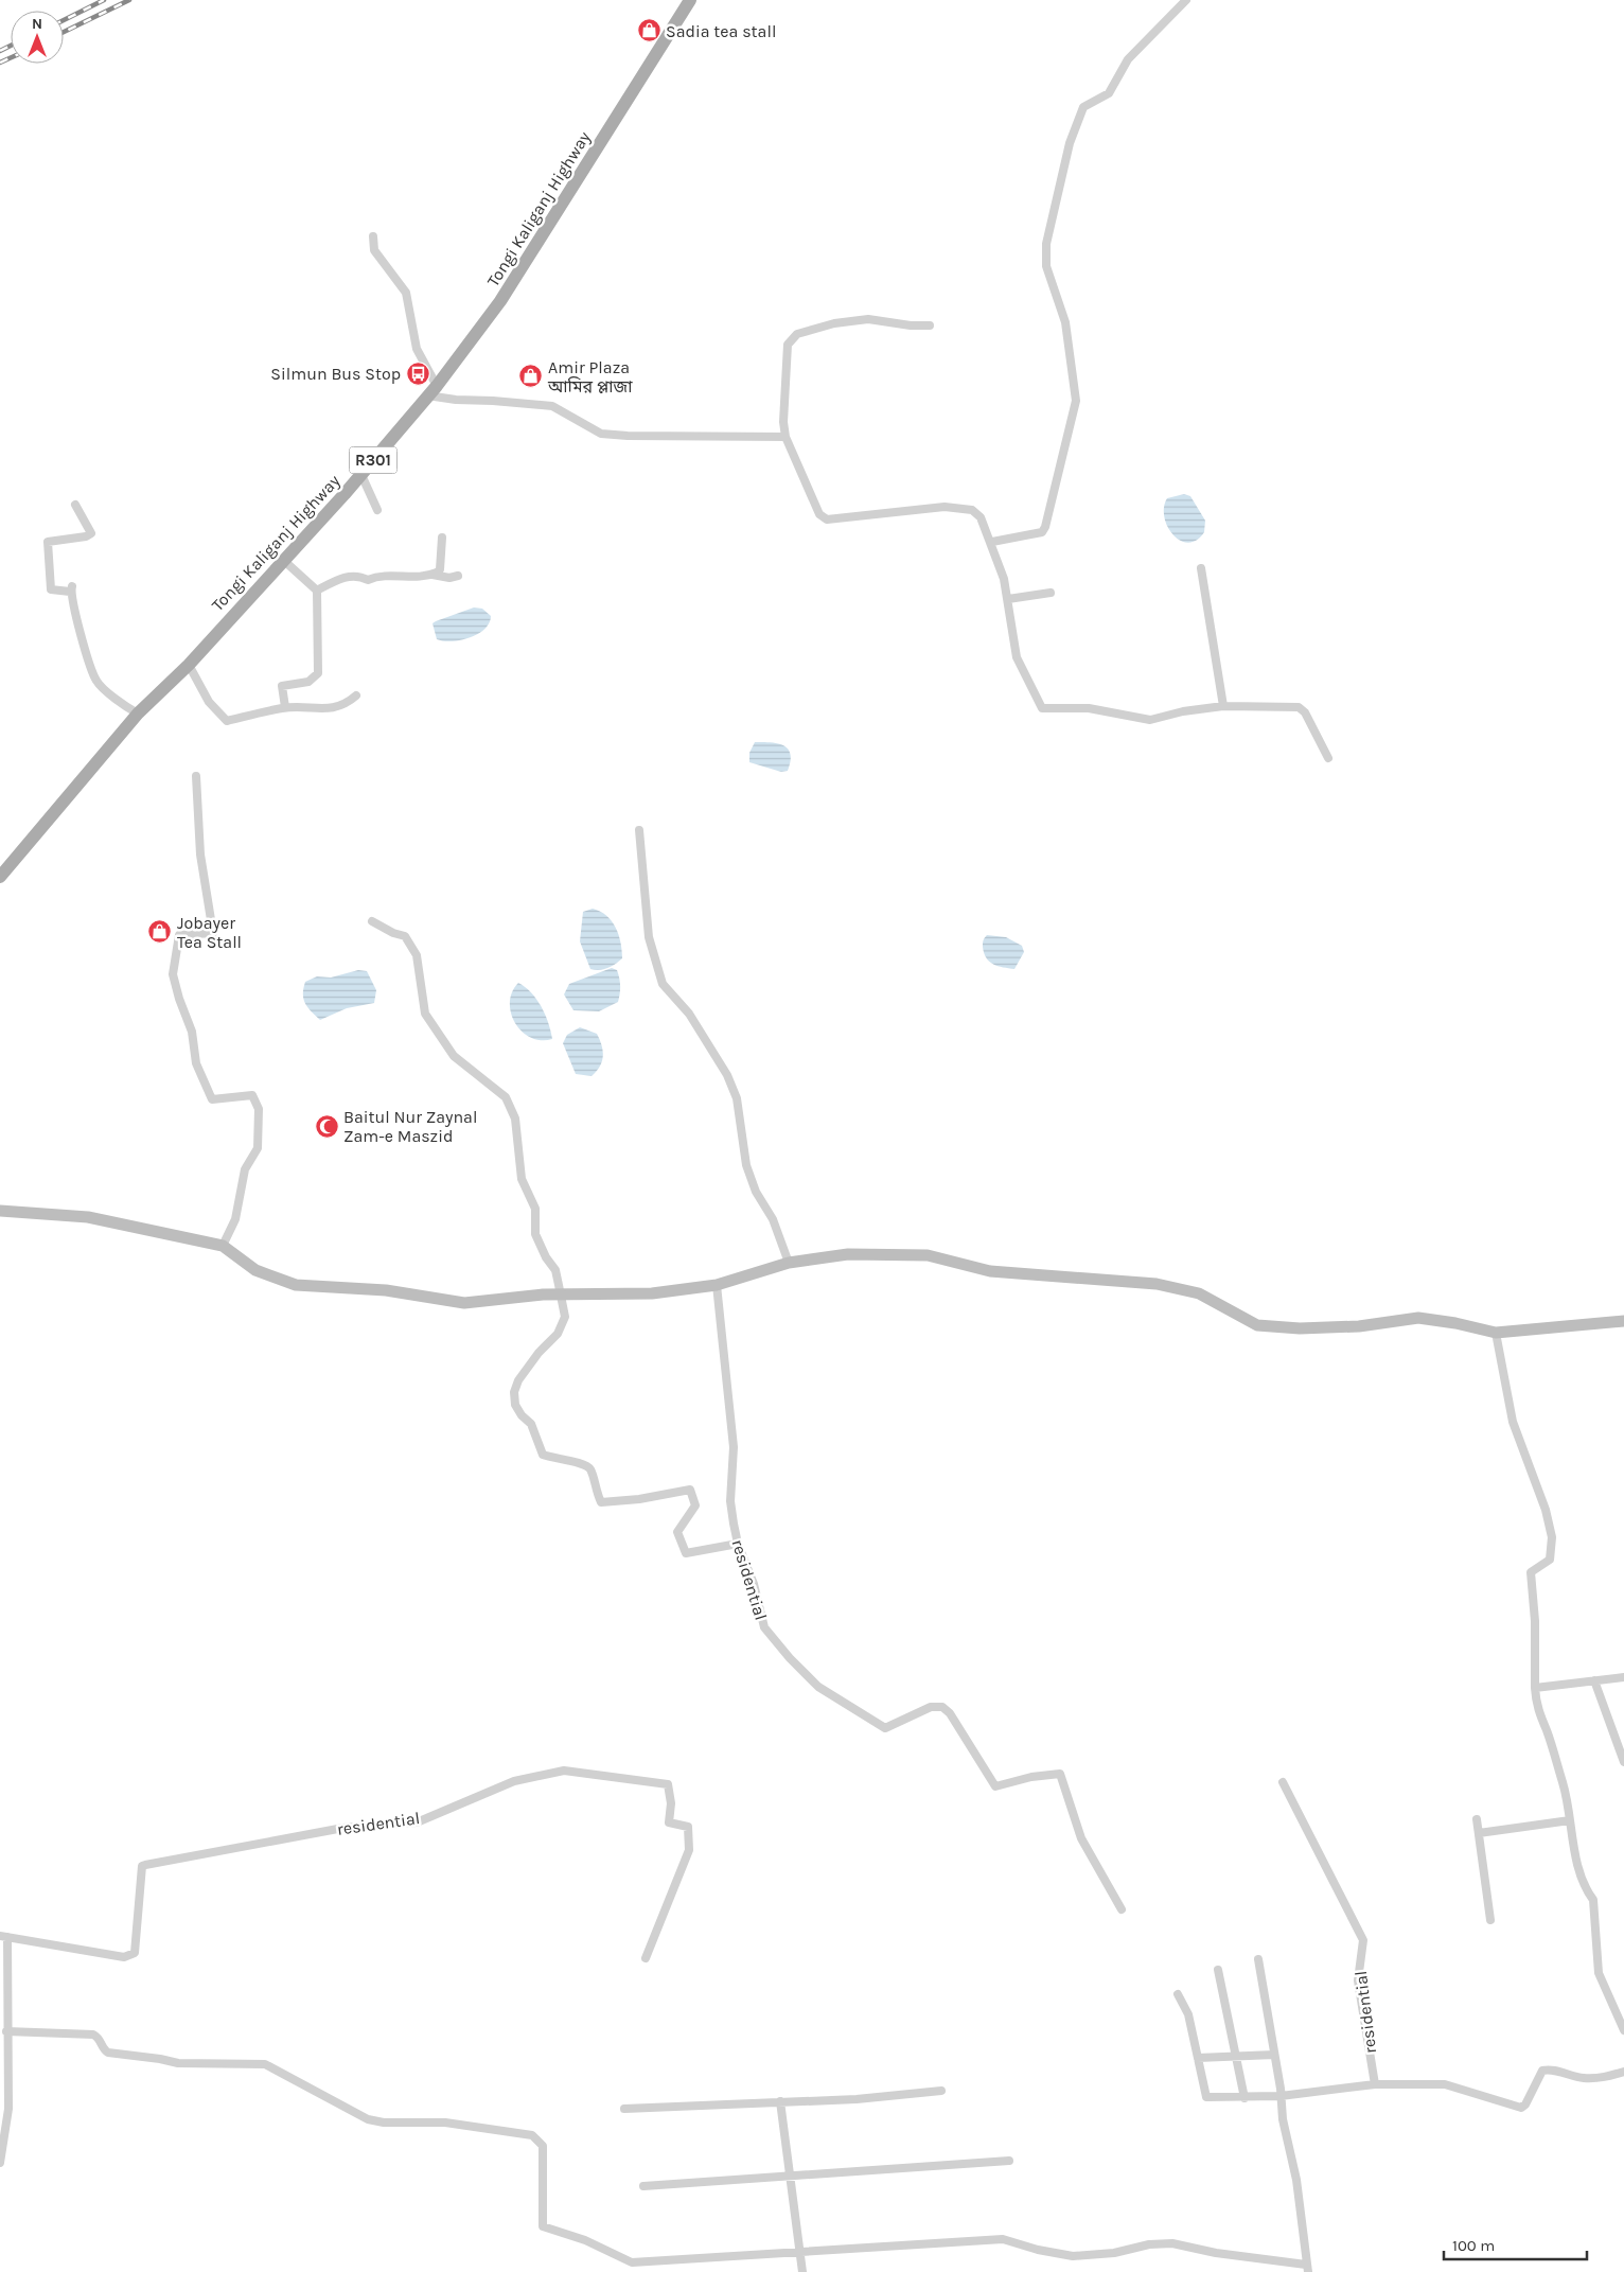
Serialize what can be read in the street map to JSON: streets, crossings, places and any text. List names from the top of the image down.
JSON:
{
  "streets": {
    "main road": ["Tongi Kaliganj Highway", "R301"],
    "street": ["residential"]
  },
  "places": {
    "shop": ["Sadia tea stall", "Amir Plaza আমির প্লাজা", "Jobayer Tea Stall"],
    "bus stop": ["Silmun Bus Stop"],
    "mosque": ["Baitul Nur Zaynal Zam-e Maszid"]
  },
  "scale_bar": "100 m",
  "north": "top"
}
